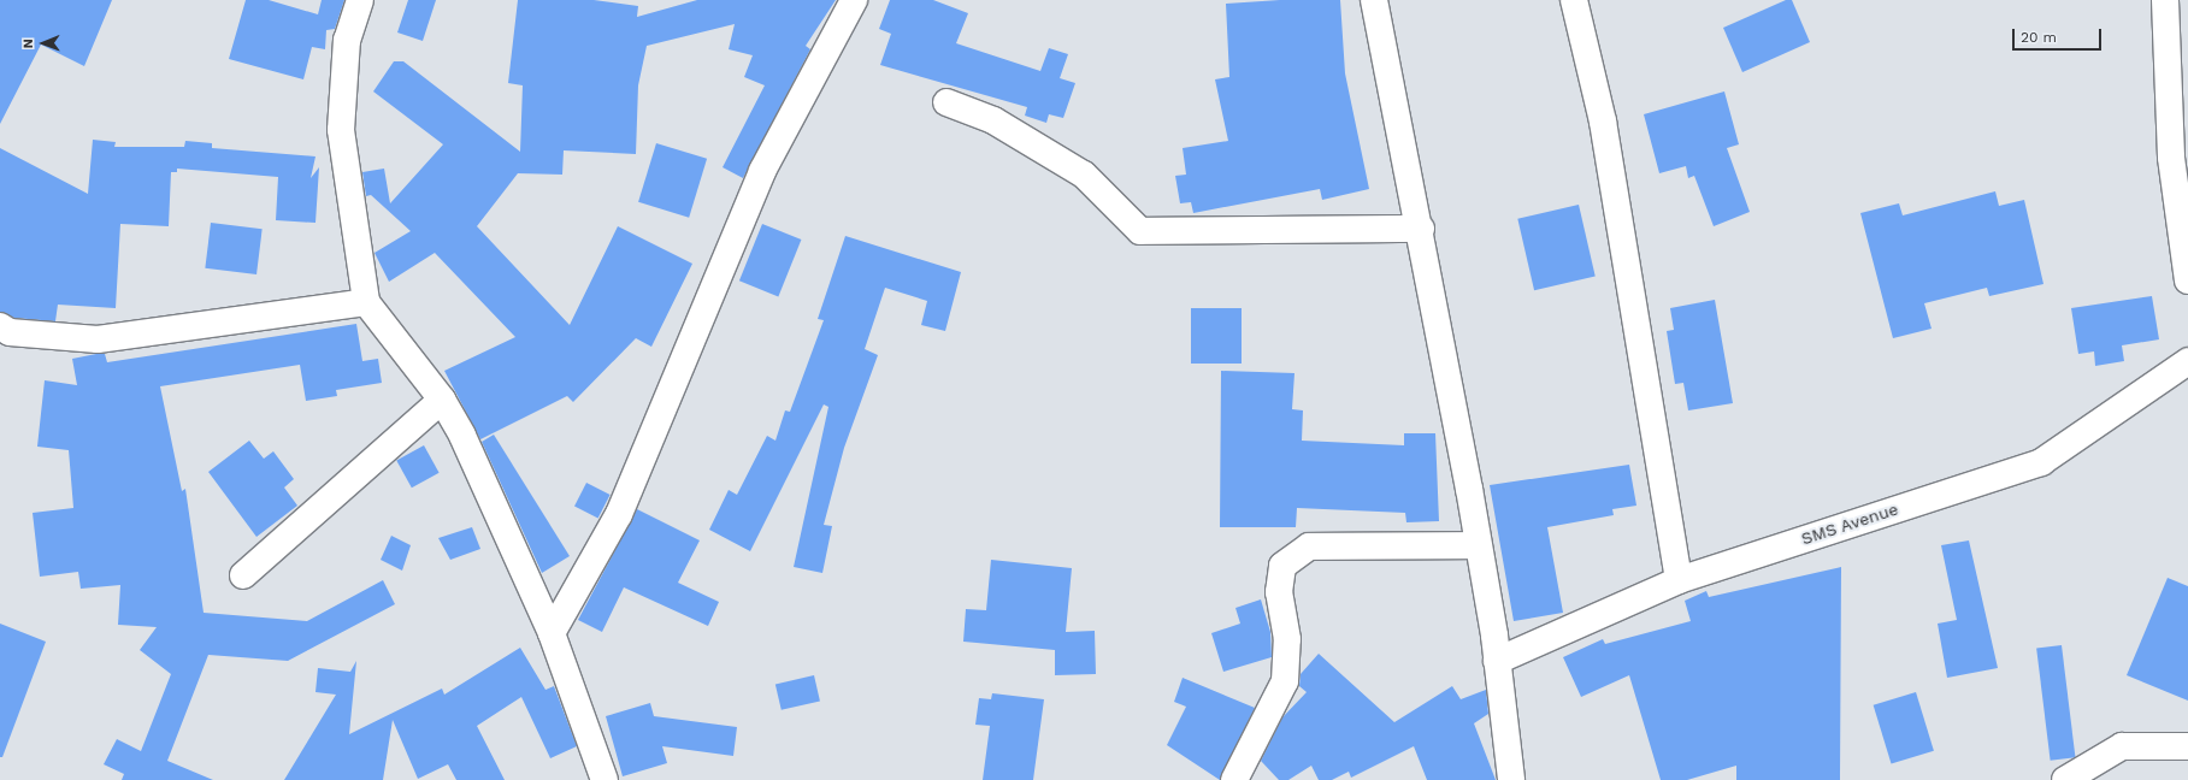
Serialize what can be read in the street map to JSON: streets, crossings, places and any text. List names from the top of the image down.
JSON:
{
  "streets": {
    "street": ["SMS Avenue"]
  },
  "scale_bar": "20 m",
  "north": "left"
}
